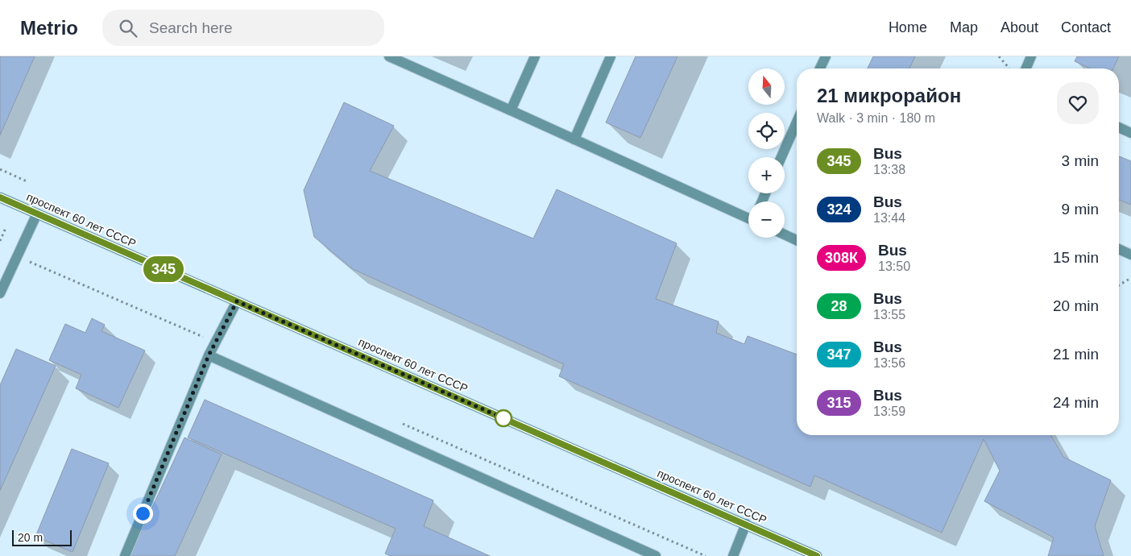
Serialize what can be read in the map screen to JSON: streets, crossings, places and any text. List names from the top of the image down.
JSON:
{
  "streets": {
    "main road": ["проспект 60 лет СССР"]
  },
  "lines": ["bus line 345"],
  "scale_bar": "20 m",
  "north": "top",
  "page": {
    "header": "Metrio",
    "search": "Search here",
    "nav": [
      "Home",
      "Map",
      "About",
      "Contact"
    ],
    "on_map": "345",
    "map_buttons": ["+", "−"],
    "heading": ["21 микрорайон", "Walk · 3 min · 180 m"],
    "list": [
      {
        "mark": "345",
        "name": "Bus",
        "note": "13:38",
        "value": "3 min"
      },
      {
        "mark": "324",
        "name": "Bus",
        "note": "13:44",
        "value": "9 min"
      },
      {
        "mark": "308К",
        "name": "Bus",
        "note": "13:50",
        "value": "15 min"
      },
      {
        "mark": "28",
        "name": "Bus",
        "note": "13:55",
        "value": "20 min"
      },
      {
        "mark": "347",
        "name": "Bus",
        "note": "13:56",
        "value": "21 min"
      },
      {
        "mark": "315",
        "name": "Bus",
        "note": "13:59",
        "value": "24 min"
      }
    ],
    "scale": "20 m"
  }
}
